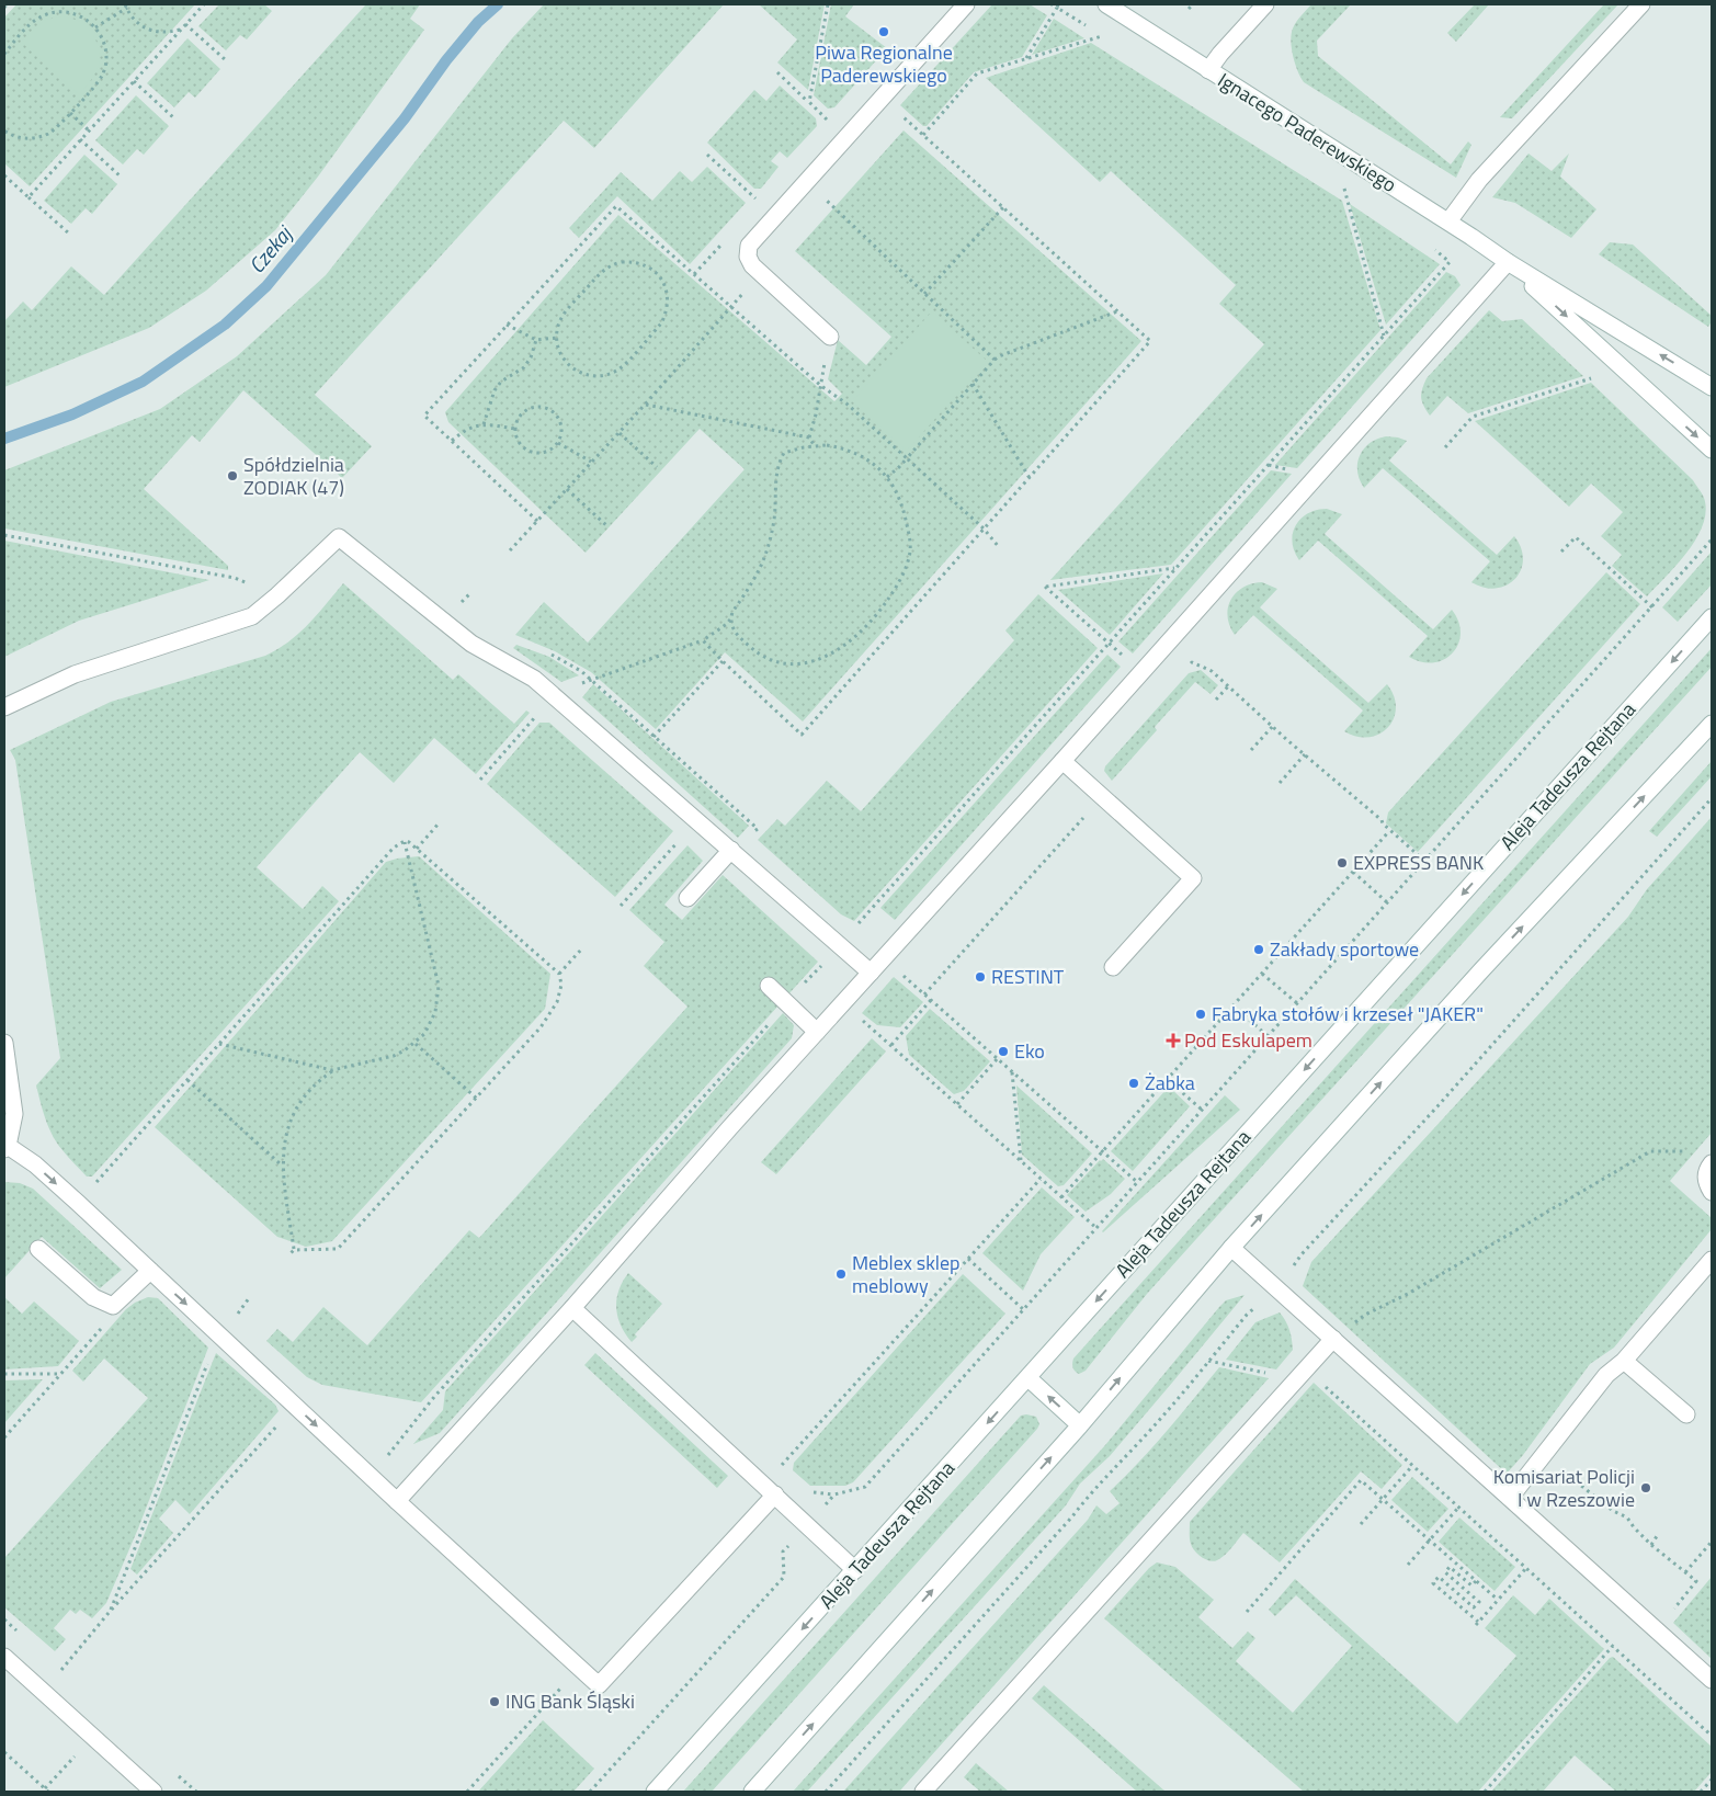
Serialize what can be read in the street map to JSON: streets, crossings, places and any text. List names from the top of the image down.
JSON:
{
  "streets": {
    "street": ["Ignacego Paderewskiego", "Aleja Tadeusza Rejtana"]
  },
  "water": ["Czekaj"],
  "places": {
    "other": [
      "Piwa Regionalne Paderewskiego",
      "Spółdzielnia ZODIAK (47)",
      "EXPRESS BANK",
      "Zakłady sportowe",
      "RESTINT",
      "Fabryka stołów i krzeseł \"JAKER\"",
      "Eko",
      "Żabka",
      "Meblex sklep meblowy",
      "Komisariat Policji I w Rzeszowie",
      "ING Bank Śląski"
    ],
    "health": ["Pod Eskulapem"]
  }
}
